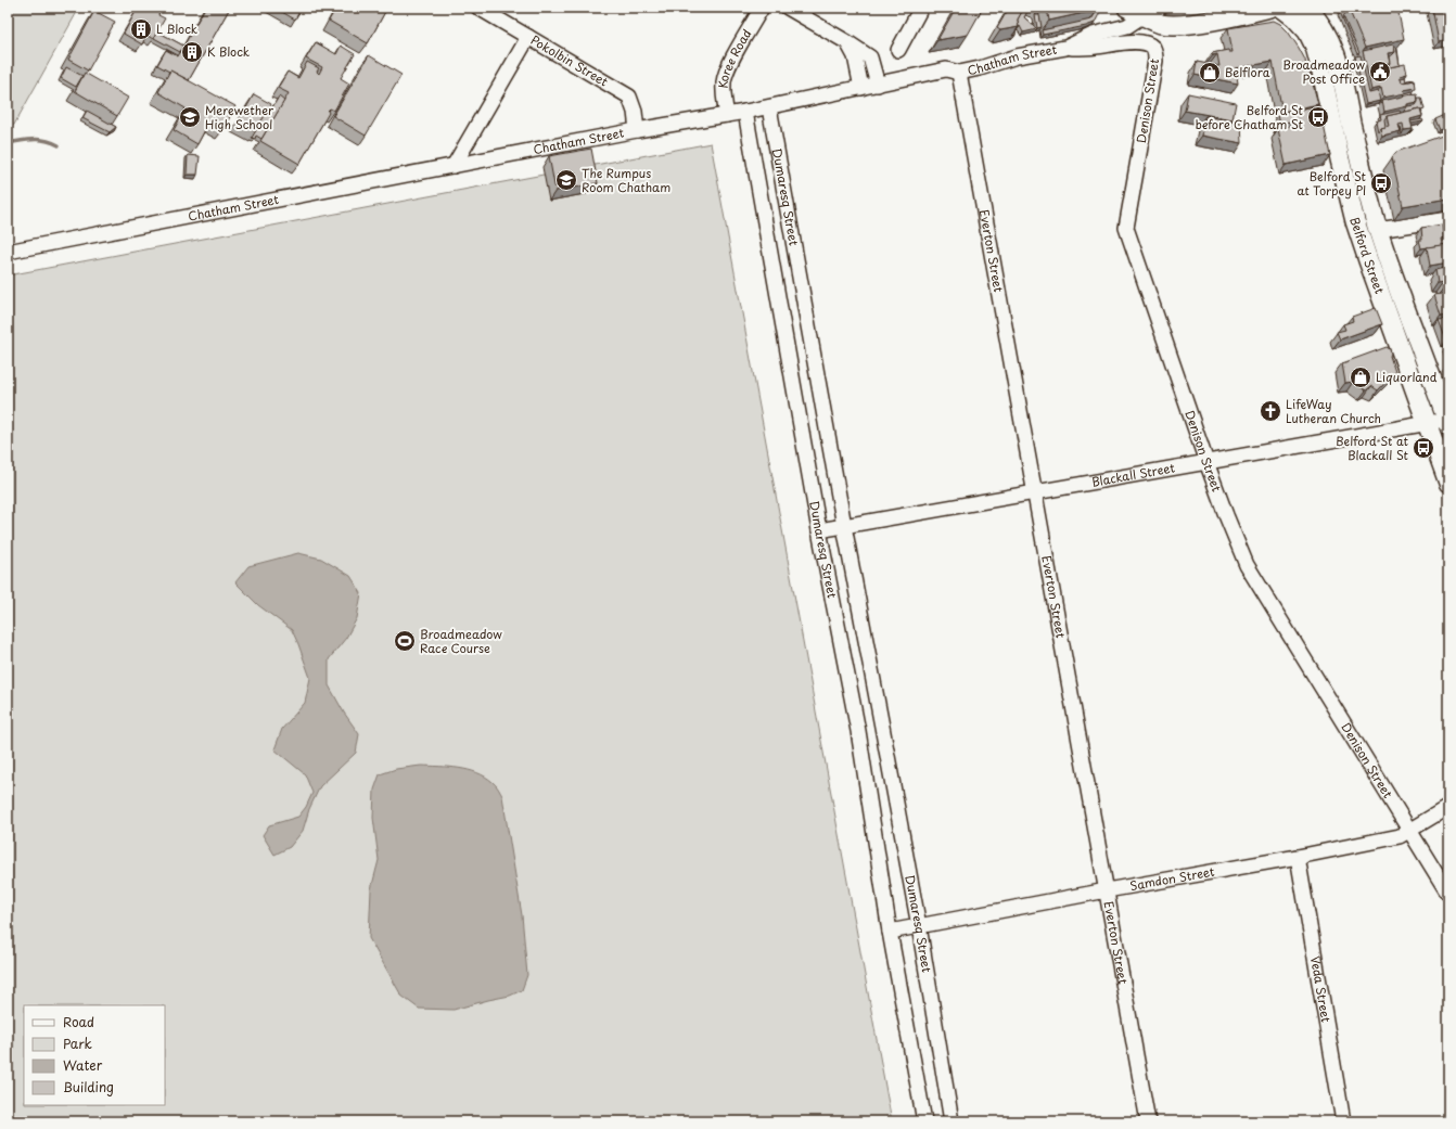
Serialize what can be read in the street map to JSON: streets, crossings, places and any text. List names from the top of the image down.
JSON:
{
  "streets": {
    "main road": ["Belford Street"],
    "street": [
      "Chatham Street",
      "Pokolbin Street",
      "Koree Road",
      "Denison Street",
      "Dumaresq Street",
      "Everton Street",
      "Blackall Street",
      "Samdon Street",
      "Veda Street"
    ]
  },
  "crossings": [
    ["Chatham Street", "Pokolbin Street"],
    ["Chatham Street", "Koree Road"],
    ["Chatham Street", "Denison Street"],
    ["Chatham Street", "Dumaresq Street"],
    ["Chatham Street", "Everton Street"],
    ["Denison Street", "Blackall Street"],
    ["Denison Street", "Samdon Street"],
    ["Dumaresq Street", "Blackall Street"],
    ["Dumaresq Street", "Samdon Street"],
    ["Everton Street", "Blackall Street"],
    ["Everton Street", "Samdon Street"],
    ["Belford Street", "Blackall Street"],
    ["Samdon Street", "Veda Street"]
  ],
  "places": {
    "building": ["L Block", "K Block"],
    "public building": ["Broadmeadow Post Office"],
    "shop": ["Belflora", "Liquorland"],
    "school or university": ["Merewether High School", "The Rumpus Room Chatham"],
    "bus stop": ["Belford St before Chatham St", "Belford St at Torpey Pl", "Belford St at Blackall St"],
    "church": ["LifeWay Lutheran Church"],
    "sports": ["Broadmeadow Race Course"]
  },
  "legend": [
    "Road",
    "Park",
    "Water",
    "Building"
  ]
}
